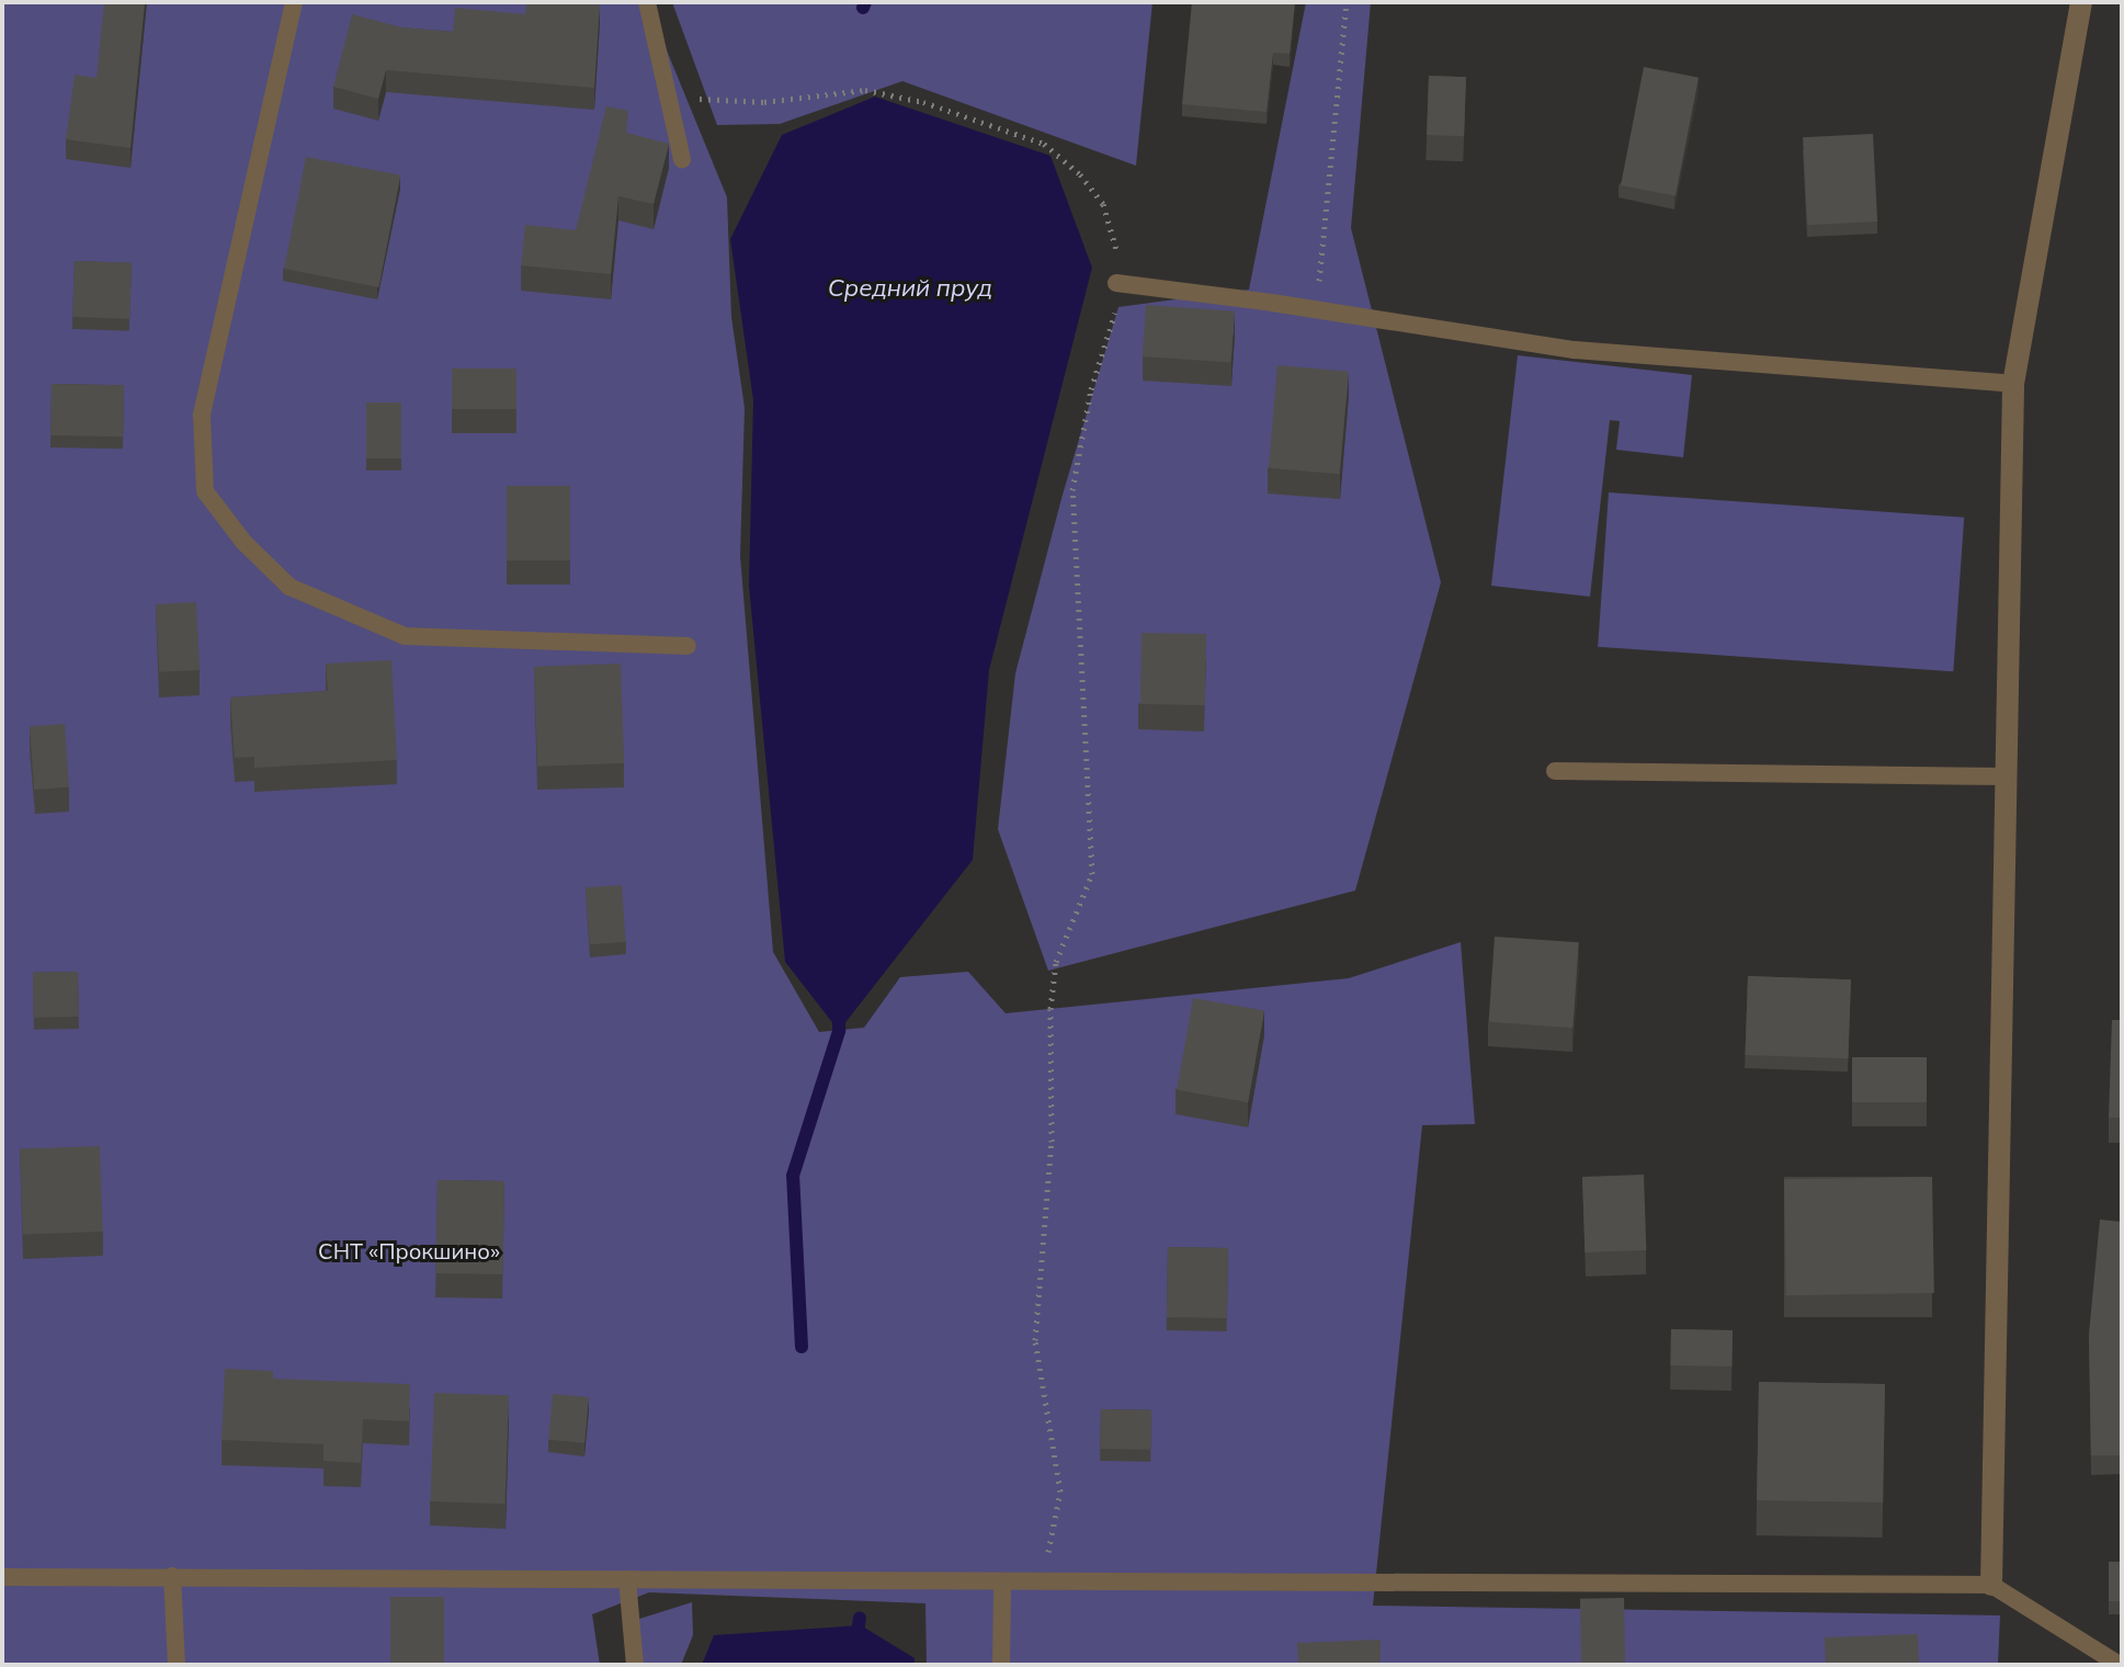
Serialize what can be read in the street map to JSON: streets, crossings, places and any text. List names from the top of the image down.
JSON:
{
  "water": ["Средний пруд"],
  "parks": ["СНТ «Прокшино»"]
}
